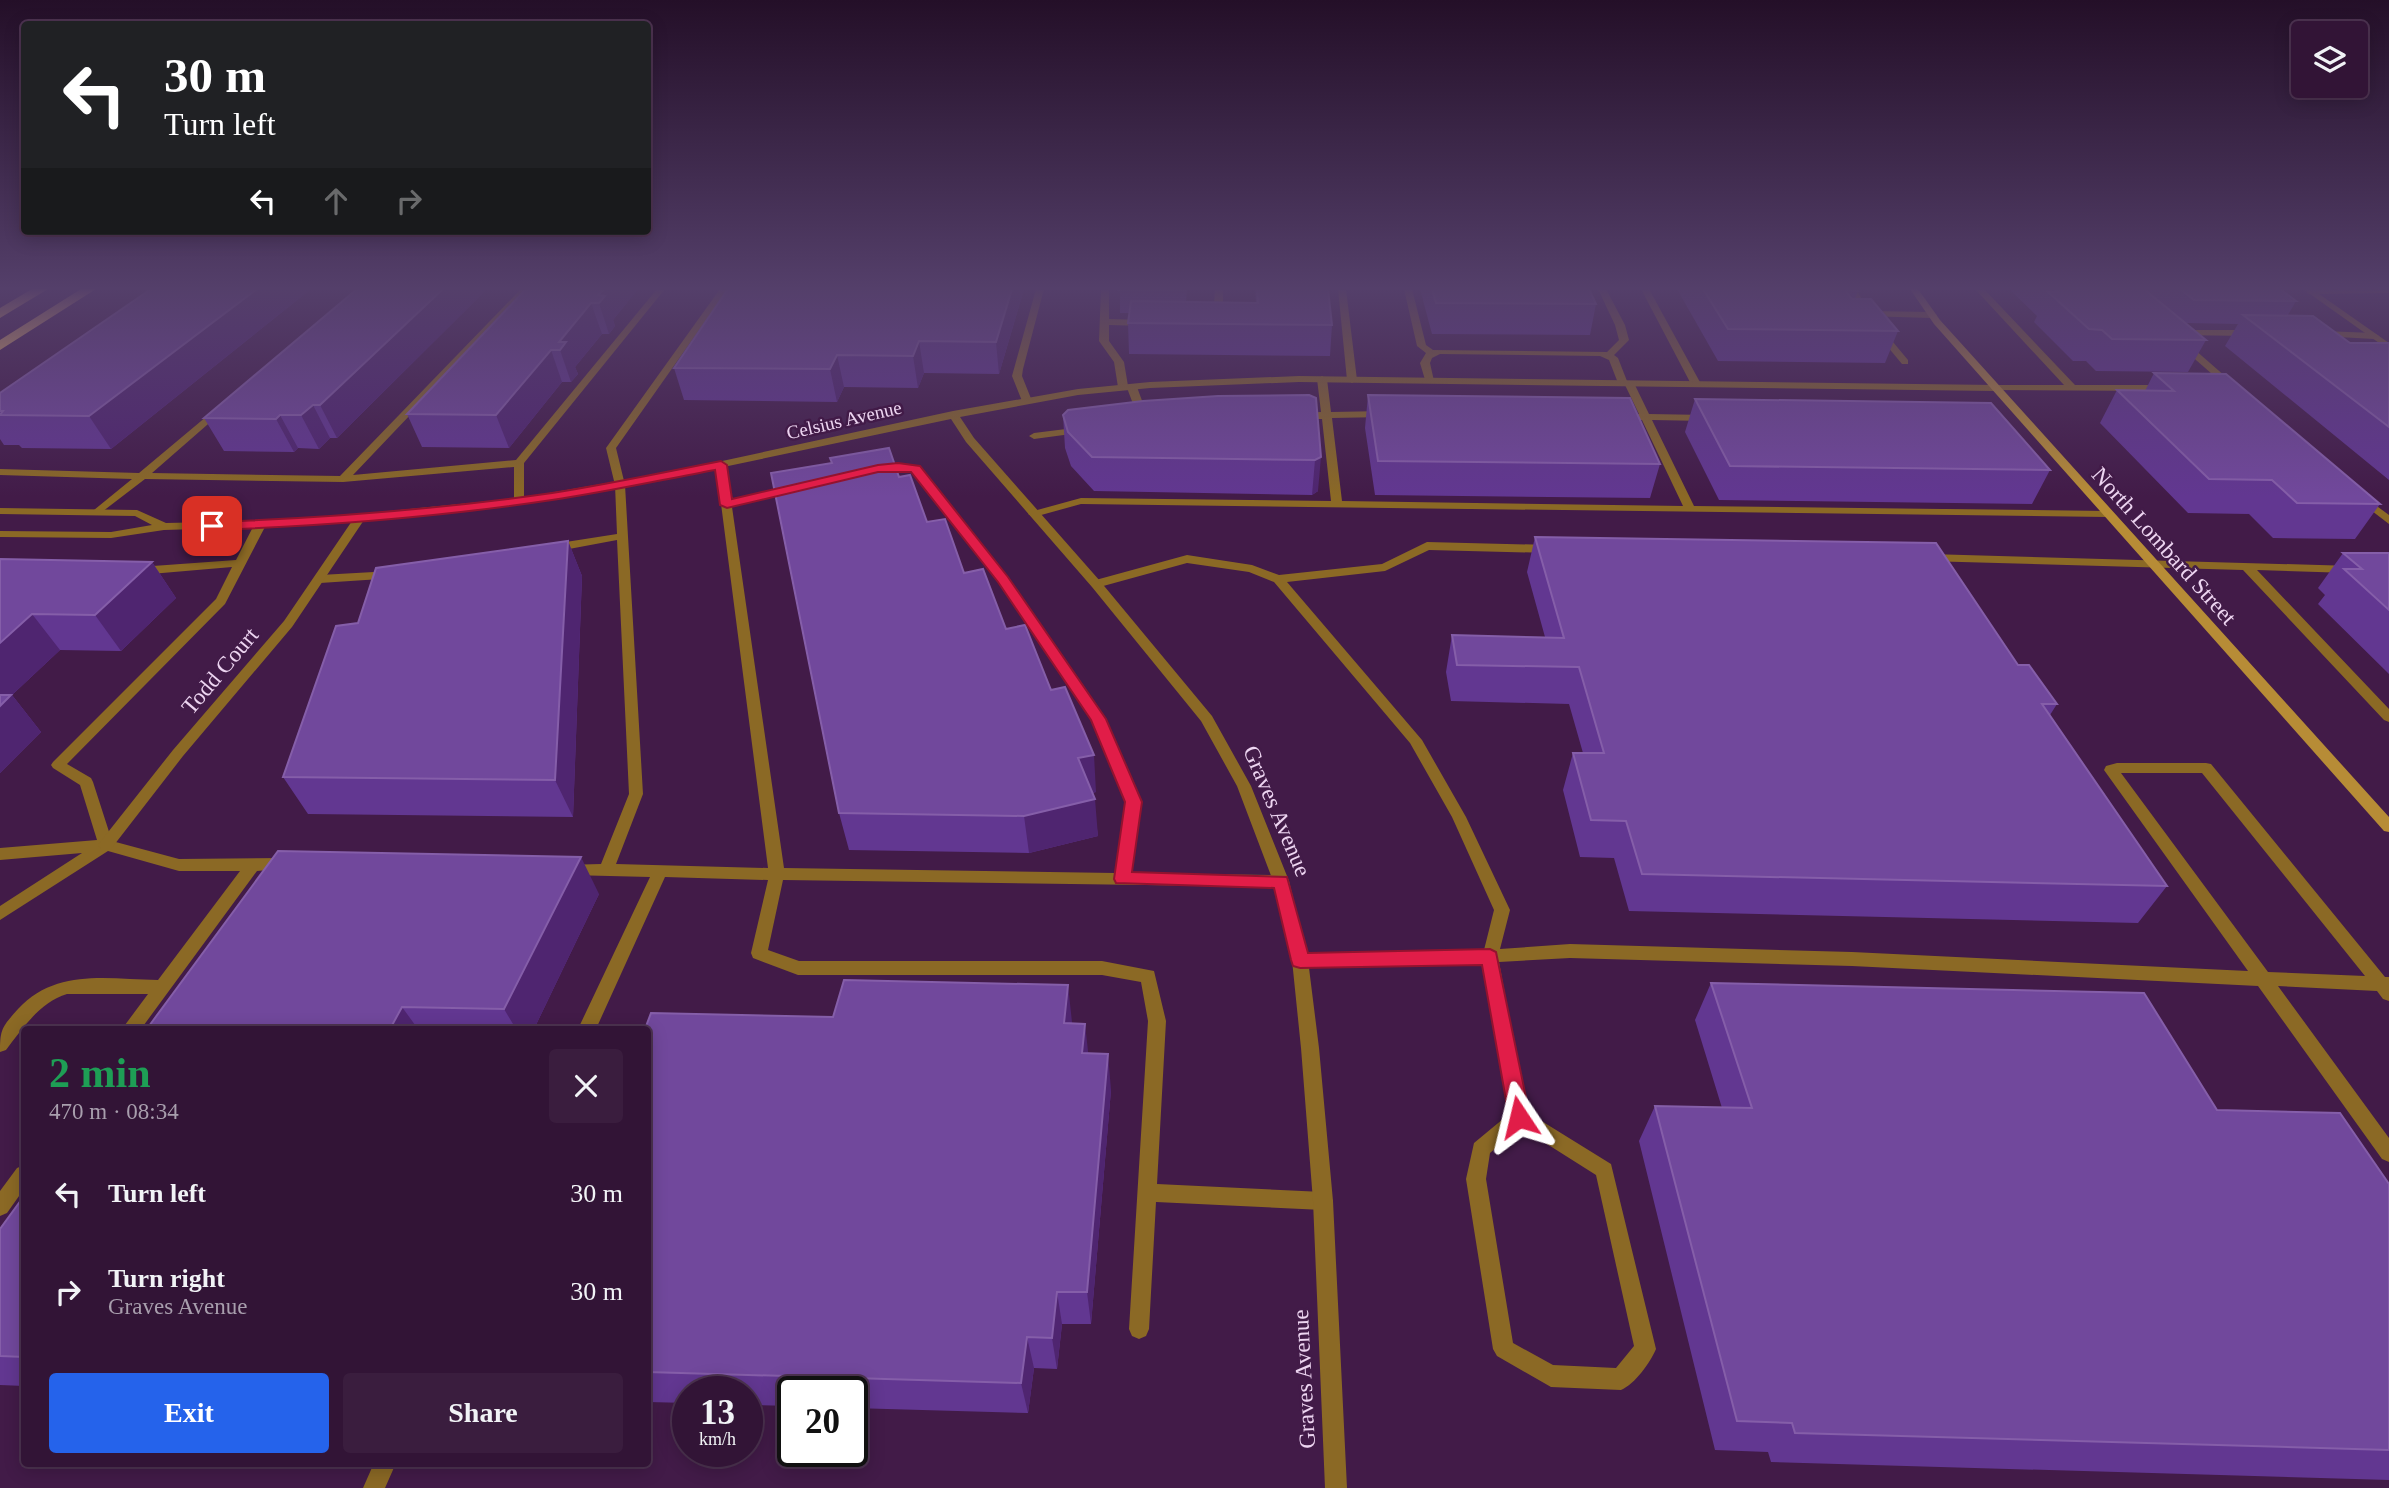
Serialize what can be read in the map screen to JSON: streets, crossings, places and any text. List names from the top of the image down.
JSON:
{
  "streets": {
    "street": [
      "Celsius Avenue",
      "North Lombard Street",
      "Todd Court",
      "Graves Avenue"
    ]
  },
  "crossings": [
    ["Celsius Avenue", "North Lombard Street"],
    ["Celsius Avenue", "Todd Court"],
    ["Celsius Avenue", "Graves Avenue"]
  ],
  "page": {
    "turn": ["30 m", "Turn left"],
    "heading": ["2 min", "470 m · 08:34"],
    "list": [
      {
        "name": "Turn left",
        "value": "30 m"
      },
      {
        "name": "Turn right",
        "note": "Graves Avenue",
        "value": "30 m"
      }
    ],
    "buttons": ["Exit", "Share"],
    "speed": "13 km/h",
    "limit": "20"
  }
}
